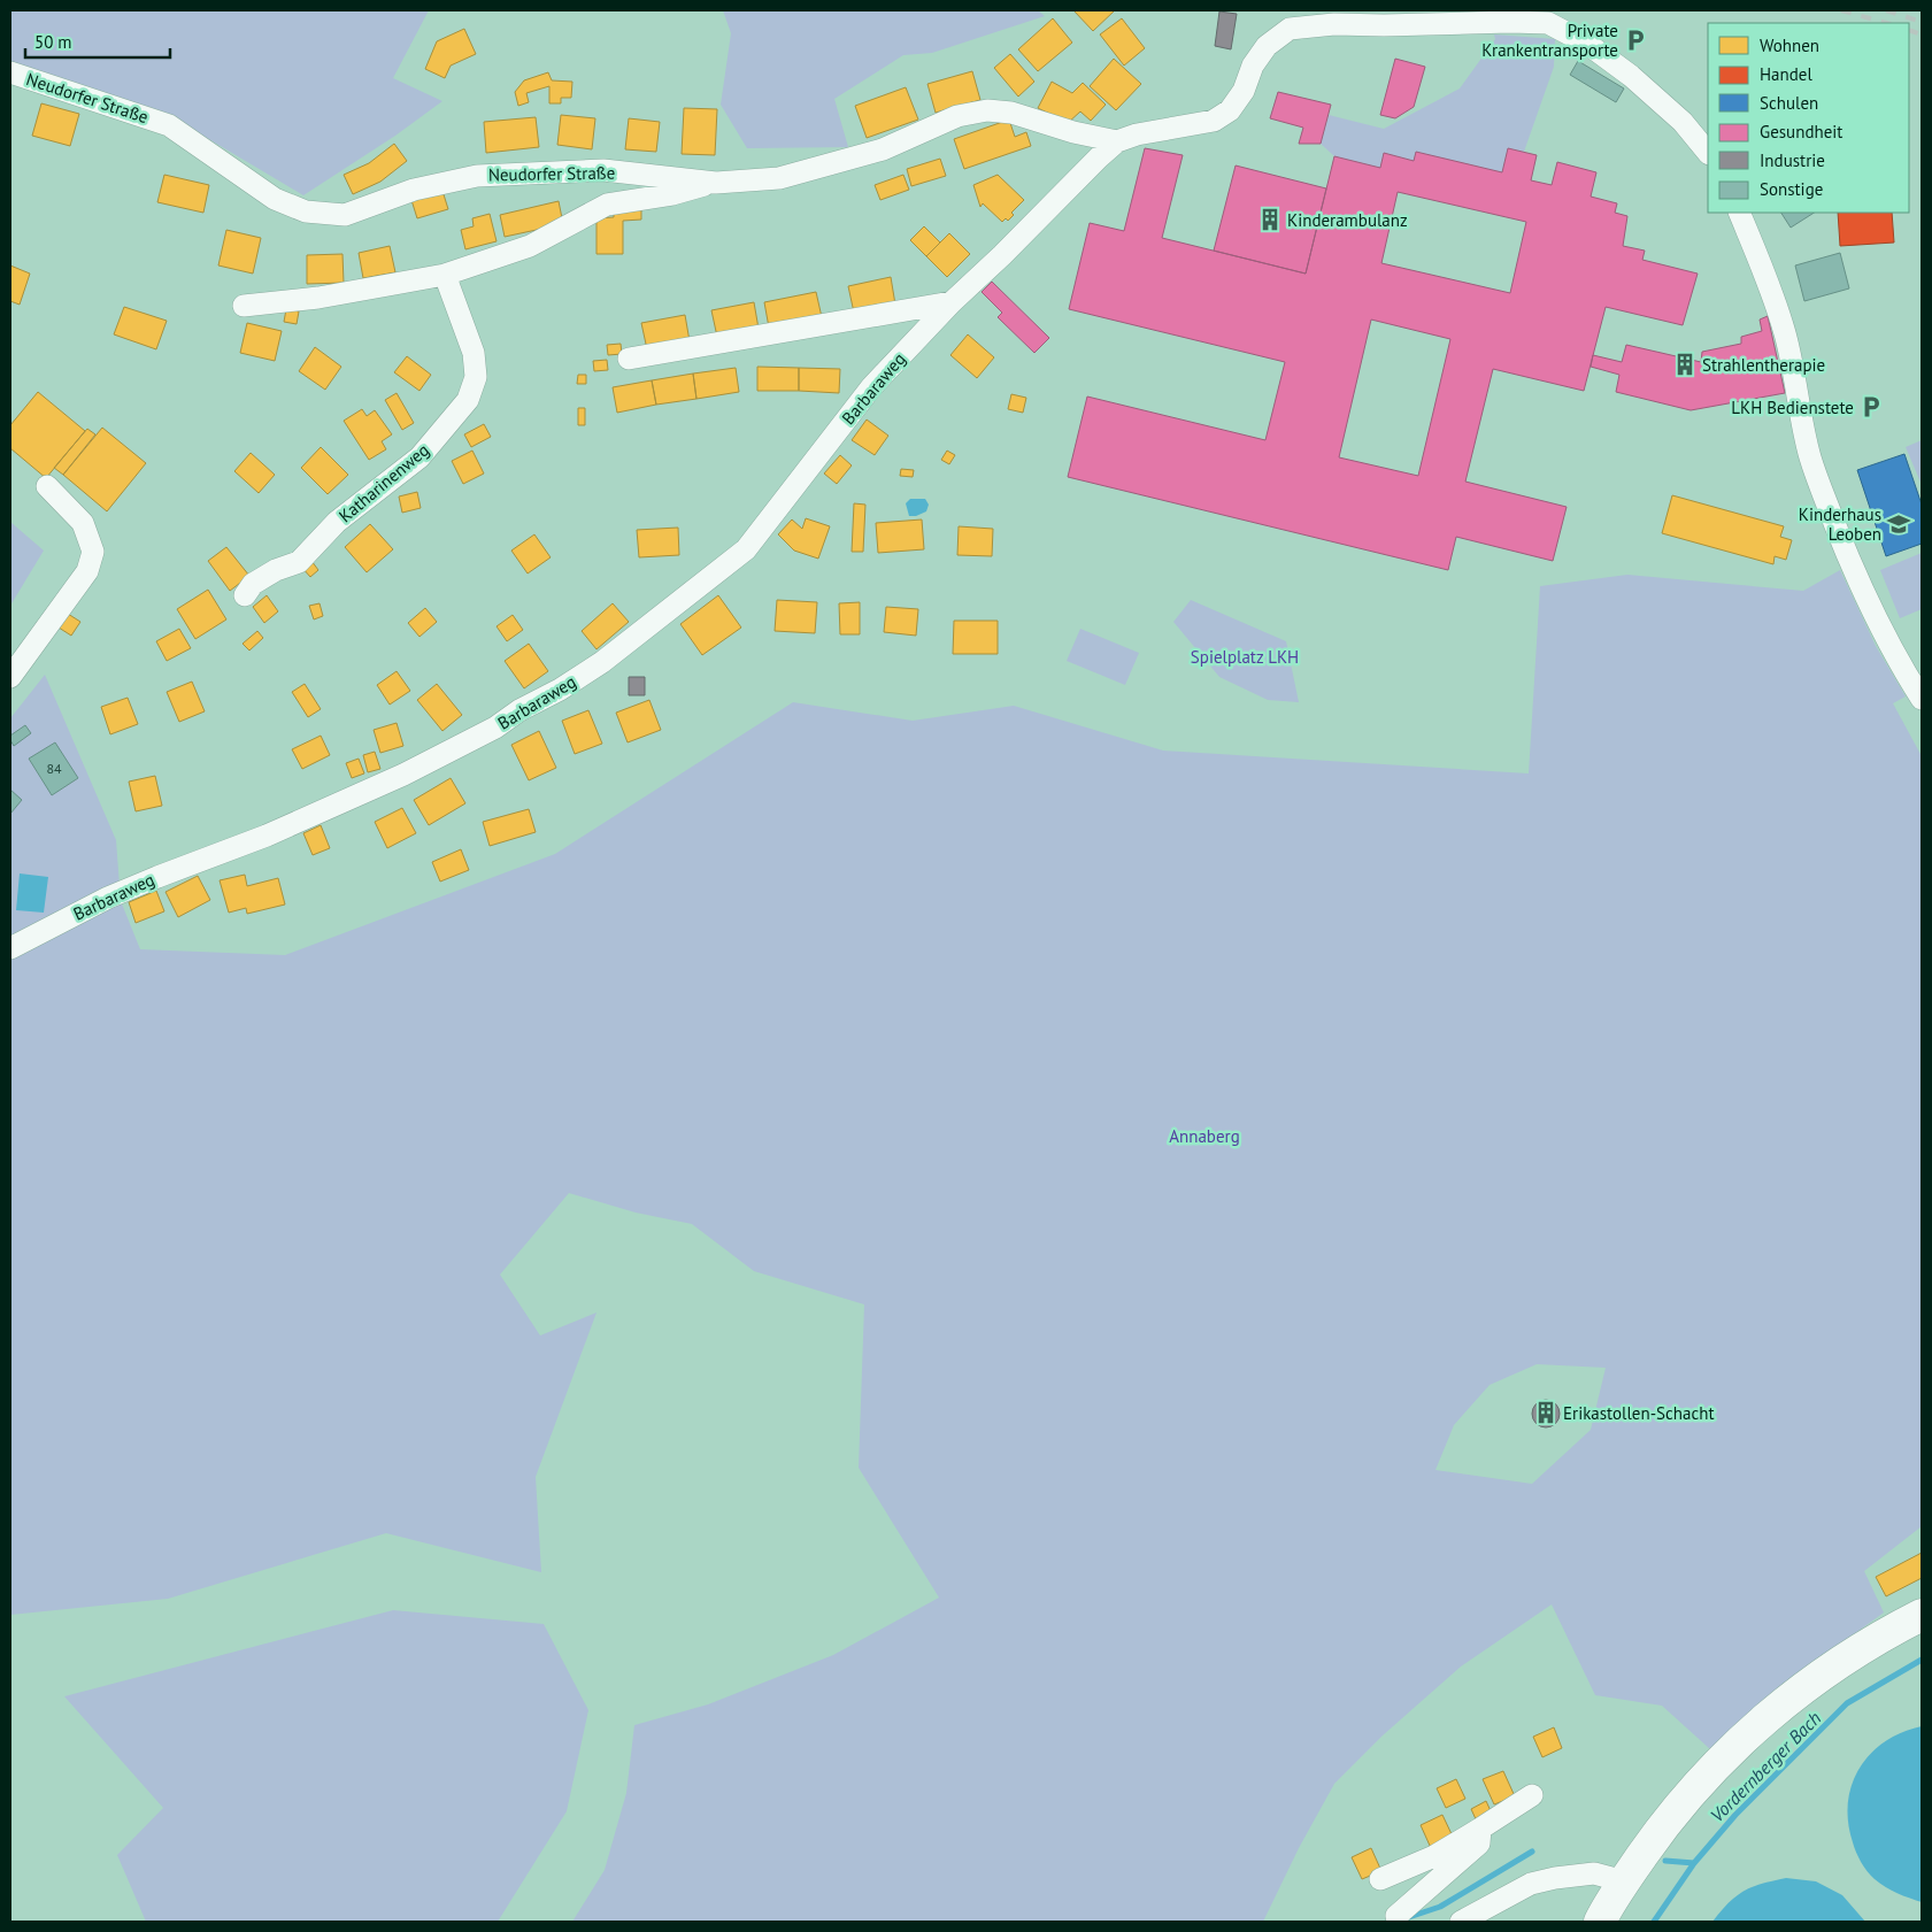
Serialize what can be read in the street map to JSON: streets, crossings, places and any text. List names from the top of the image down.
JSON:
{
  "streets": {
    "street": ["Neudorfer Straße", "Barbaraweg", "Katharinenweg"]
  },
  "crossings": [
    ["Neudorfer Straße", "Barbaraweg"]
  ],
  "water": ["Vordernberger Bach"],
  "parks": ["Spielplatz LKH", "Annaberg"],
  "places": {
    "parking": ["Private Krankentransporte", "LKH Bedienstete"],
    "building": ["Kinderambulanz", "Strahlentherapie", "Erikastollen-Schacht"],
    "school or university": ["Kinderhaus Leoben"]
  },
  "house_numbers": ["84"],
  "legend": [
    "Wohnen",
    "Handel",
    "Schulen",
    "Gesundheit",
    "Industrie",
    "Sonstige"
  ],
  "scale_bar": "50 m"
}
